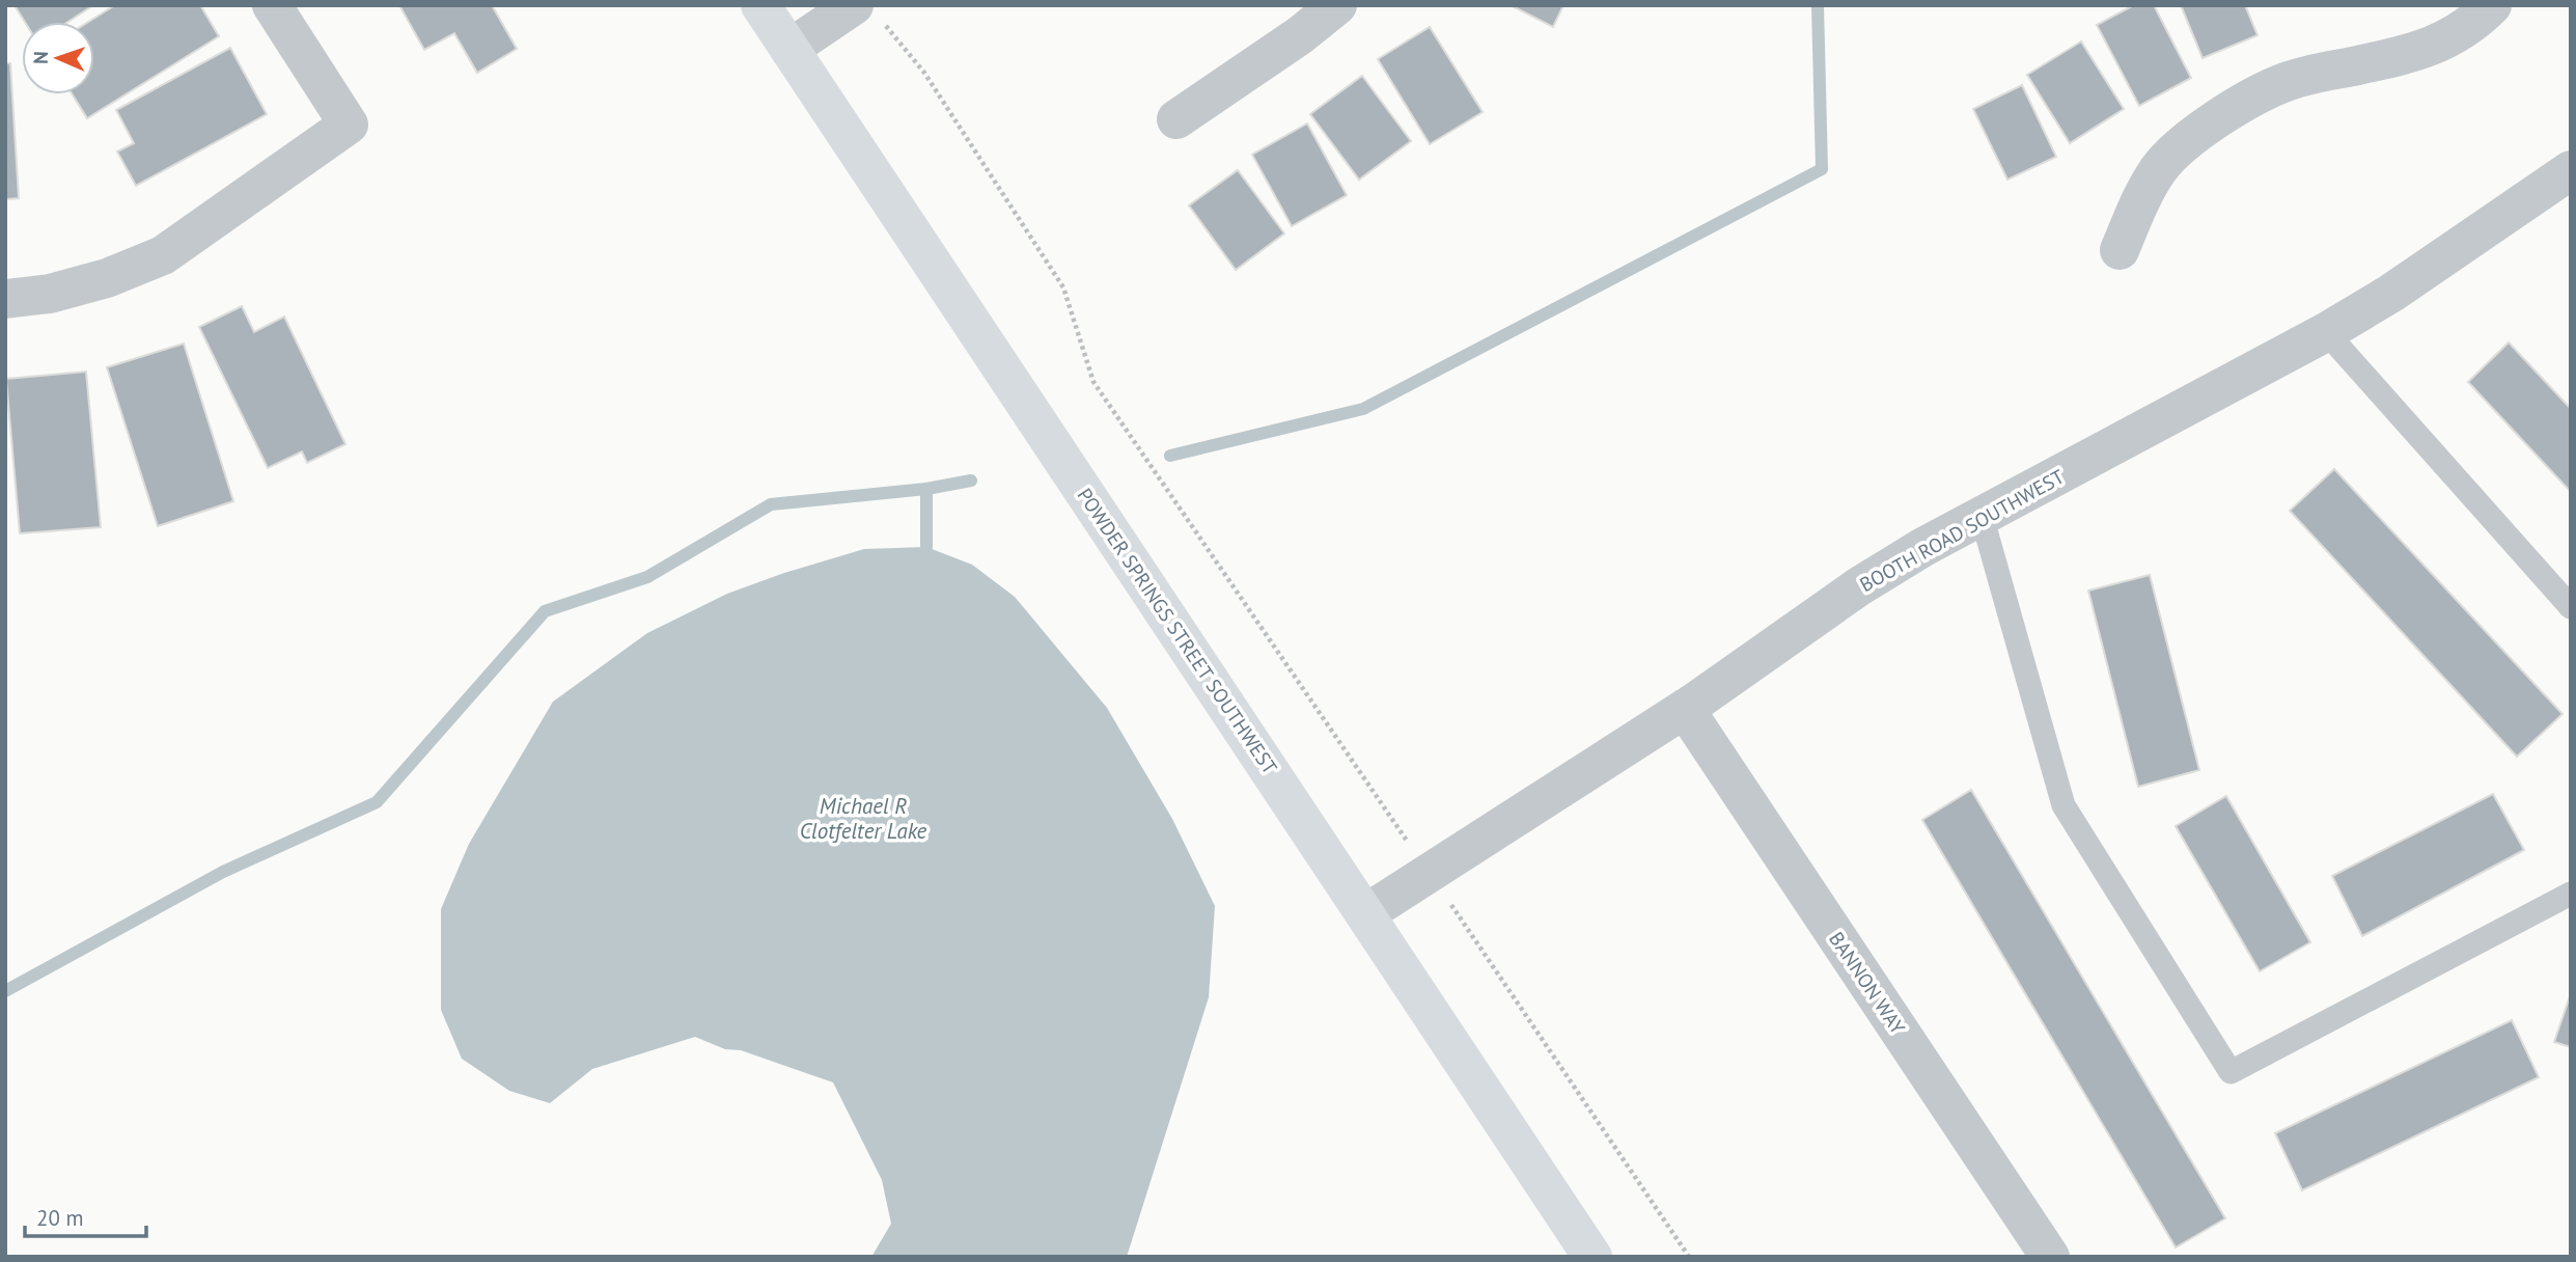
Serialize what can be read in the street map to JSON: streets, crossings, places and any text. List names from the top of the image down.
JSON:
{
  "streets": {
    "main road": ["POWDER SPRINGS STREET SOUTHWEST"],
    "street": ["BOOTH ROAD SOUTHWEST", "BANNON WAY"]
  },
  "crossings": [
    ["BOOTH ROAD SOUTHWEST", "POWDER SPRINGS STREET SOUTHWEST"],
    ["BOOTH ROAD SOUTHWEST", "BANNON WAY"]
  ],
  "water": ["Michael R Clotfelter Lake"],
  "scale_bar": "20 m",
  "north": "left"
}
